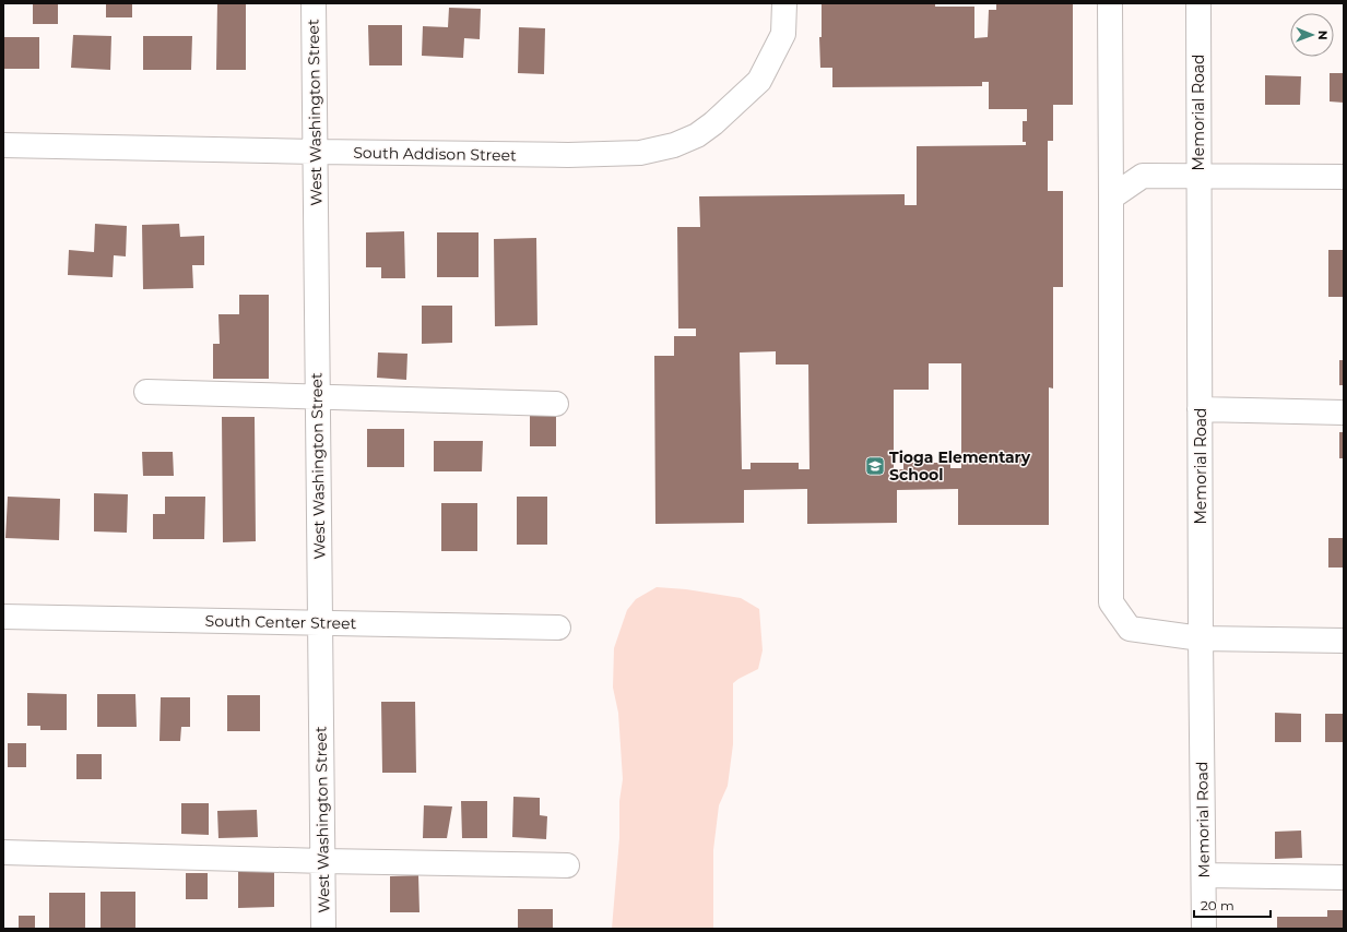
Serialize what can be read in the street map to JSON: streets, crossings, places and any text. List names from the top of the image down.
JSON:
{
  "streets": {
    "street": [
      "West Washington Street",
      "Memorial Road",
      "South Addison Street",
      "South Center Street"
    ]
  },
  "crossings": [
    ["West Washington Street", "South Addison Street"],
    ["West Washington Street", "South Center Street"]
  ],
  "places": {
    "school or university": ["Tioga Elementary School"]
  },
  "scale_bar": "20 m",
  "north": "right"
}
